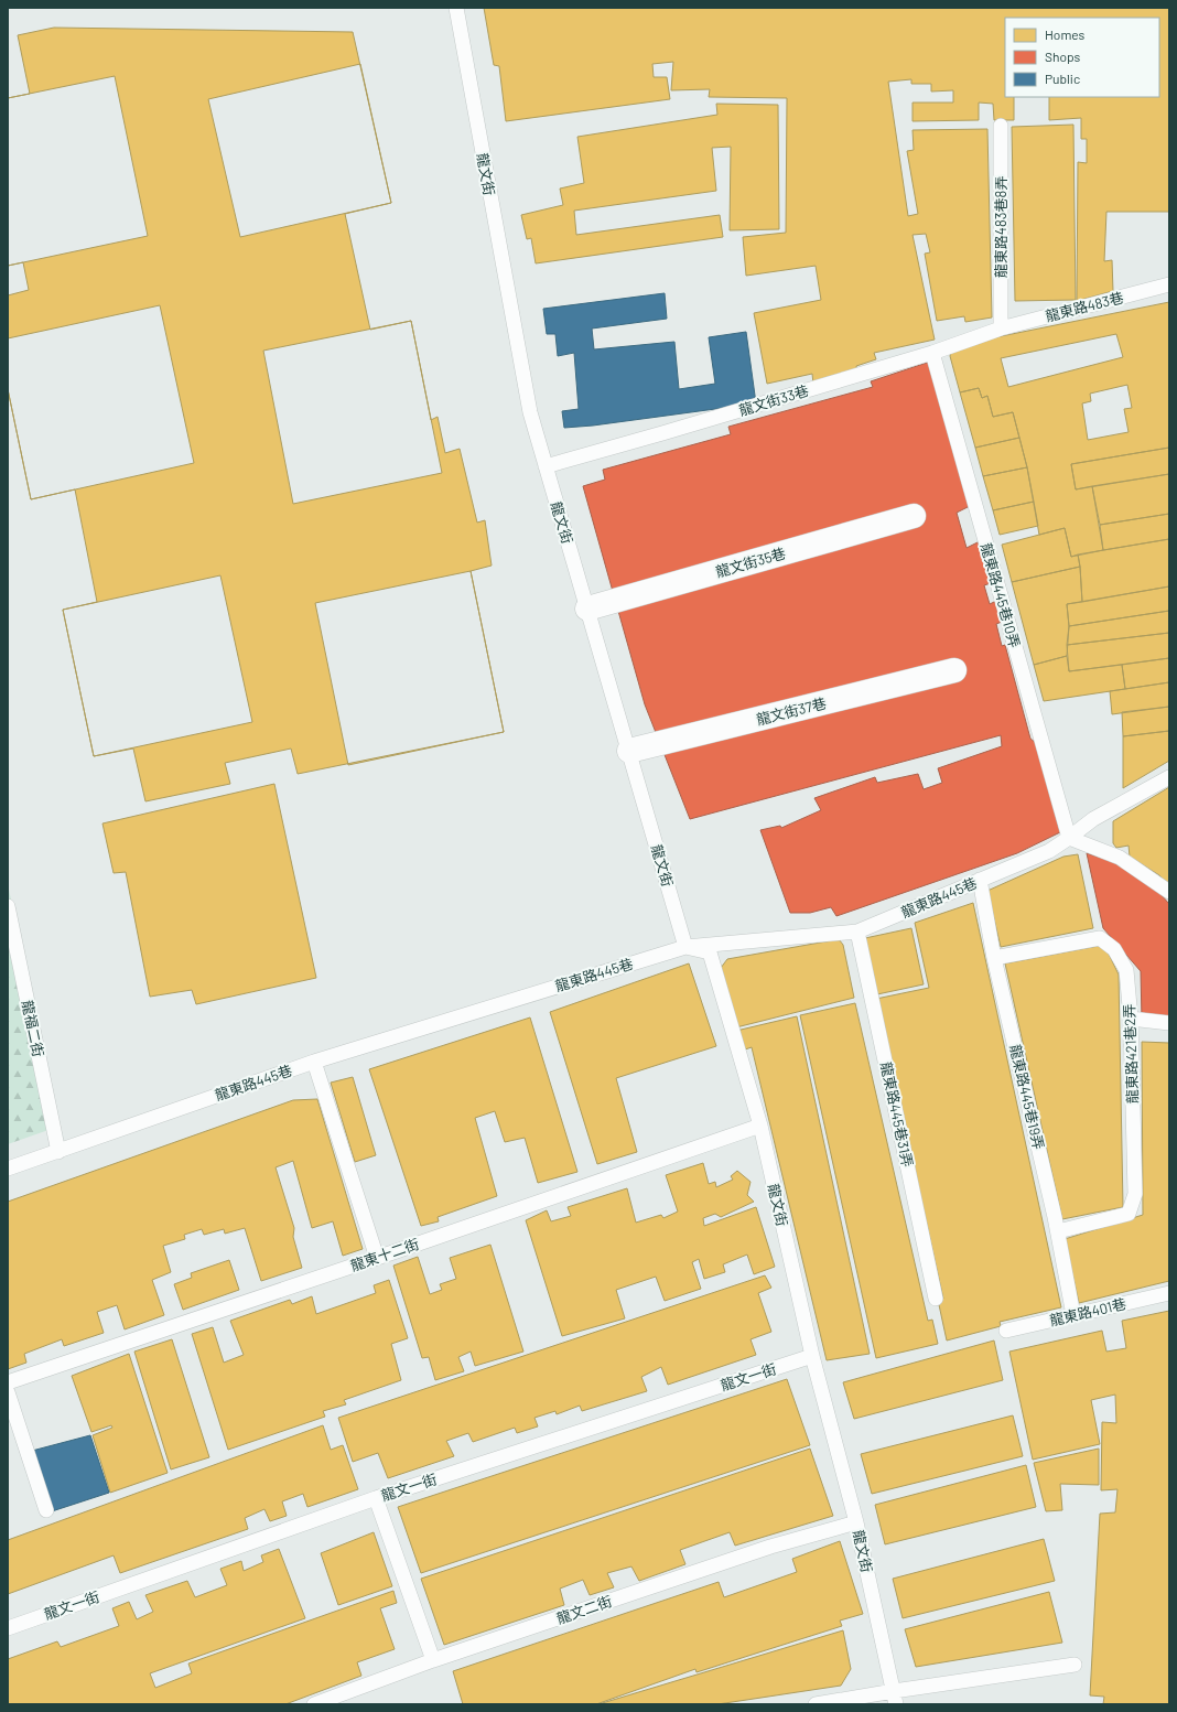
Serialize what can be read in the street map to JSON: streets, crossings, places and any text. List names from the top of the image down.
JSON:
{
  "streets": {
    "street": ["龍文街35巷", "龍文街37巷"],
    "lane": [
      "龍文街",
      "龍東路483巷8弄",
      "龍東路483巷",
      "龍文街33巷",
      "龍東路445巷10弄",
      "龍東路445巷",
      "龍福二街",
      "龍東路421巷2弄",
      "龍東路445巷19弄",
      "龍東路445巷31弄",
      "龍東十二街",
      "龍東路401巷",
      "龍文一街",
      "龍文二街"
    ]
  },
  "crossings": [
    ["龍文街", "龍文街33巷"],
    ["龍文街", "龍文街35巷"],
    ["龍文街", "龍文街37巷"],
    ["龍文街", "龍東路445巷"],
    ["龍文街", "龍東十二街"],
    ["龍文街", "龍文一街"],
    ["龍文街", "龍文二街"],
    ["龍東路483巷8弄", "龍東路483巷"],
    ["龍東路483巷8弄", "龍文街33巷"],
    ["龍東路483巷", "龍文街33巷"],
    ["龍文街33巷", "龍東路445巷10弄"],
    ["龍東路445巷10弄", "龍東路445巷"],
    ["龍東路445巷", "龍福二街"],
    ["龍東路445巷", "龍東路445巷19弄"],
    ["龍東路445巷", "龍東路445巷31弄"],
    ["龍東路421巷2弄", "龍東路445巷19弄"],
    ["龍東路445巷19弄", "龍東路401巷"]
  ],
  "legend": ["Homes", "Shops", "Public"]
}
